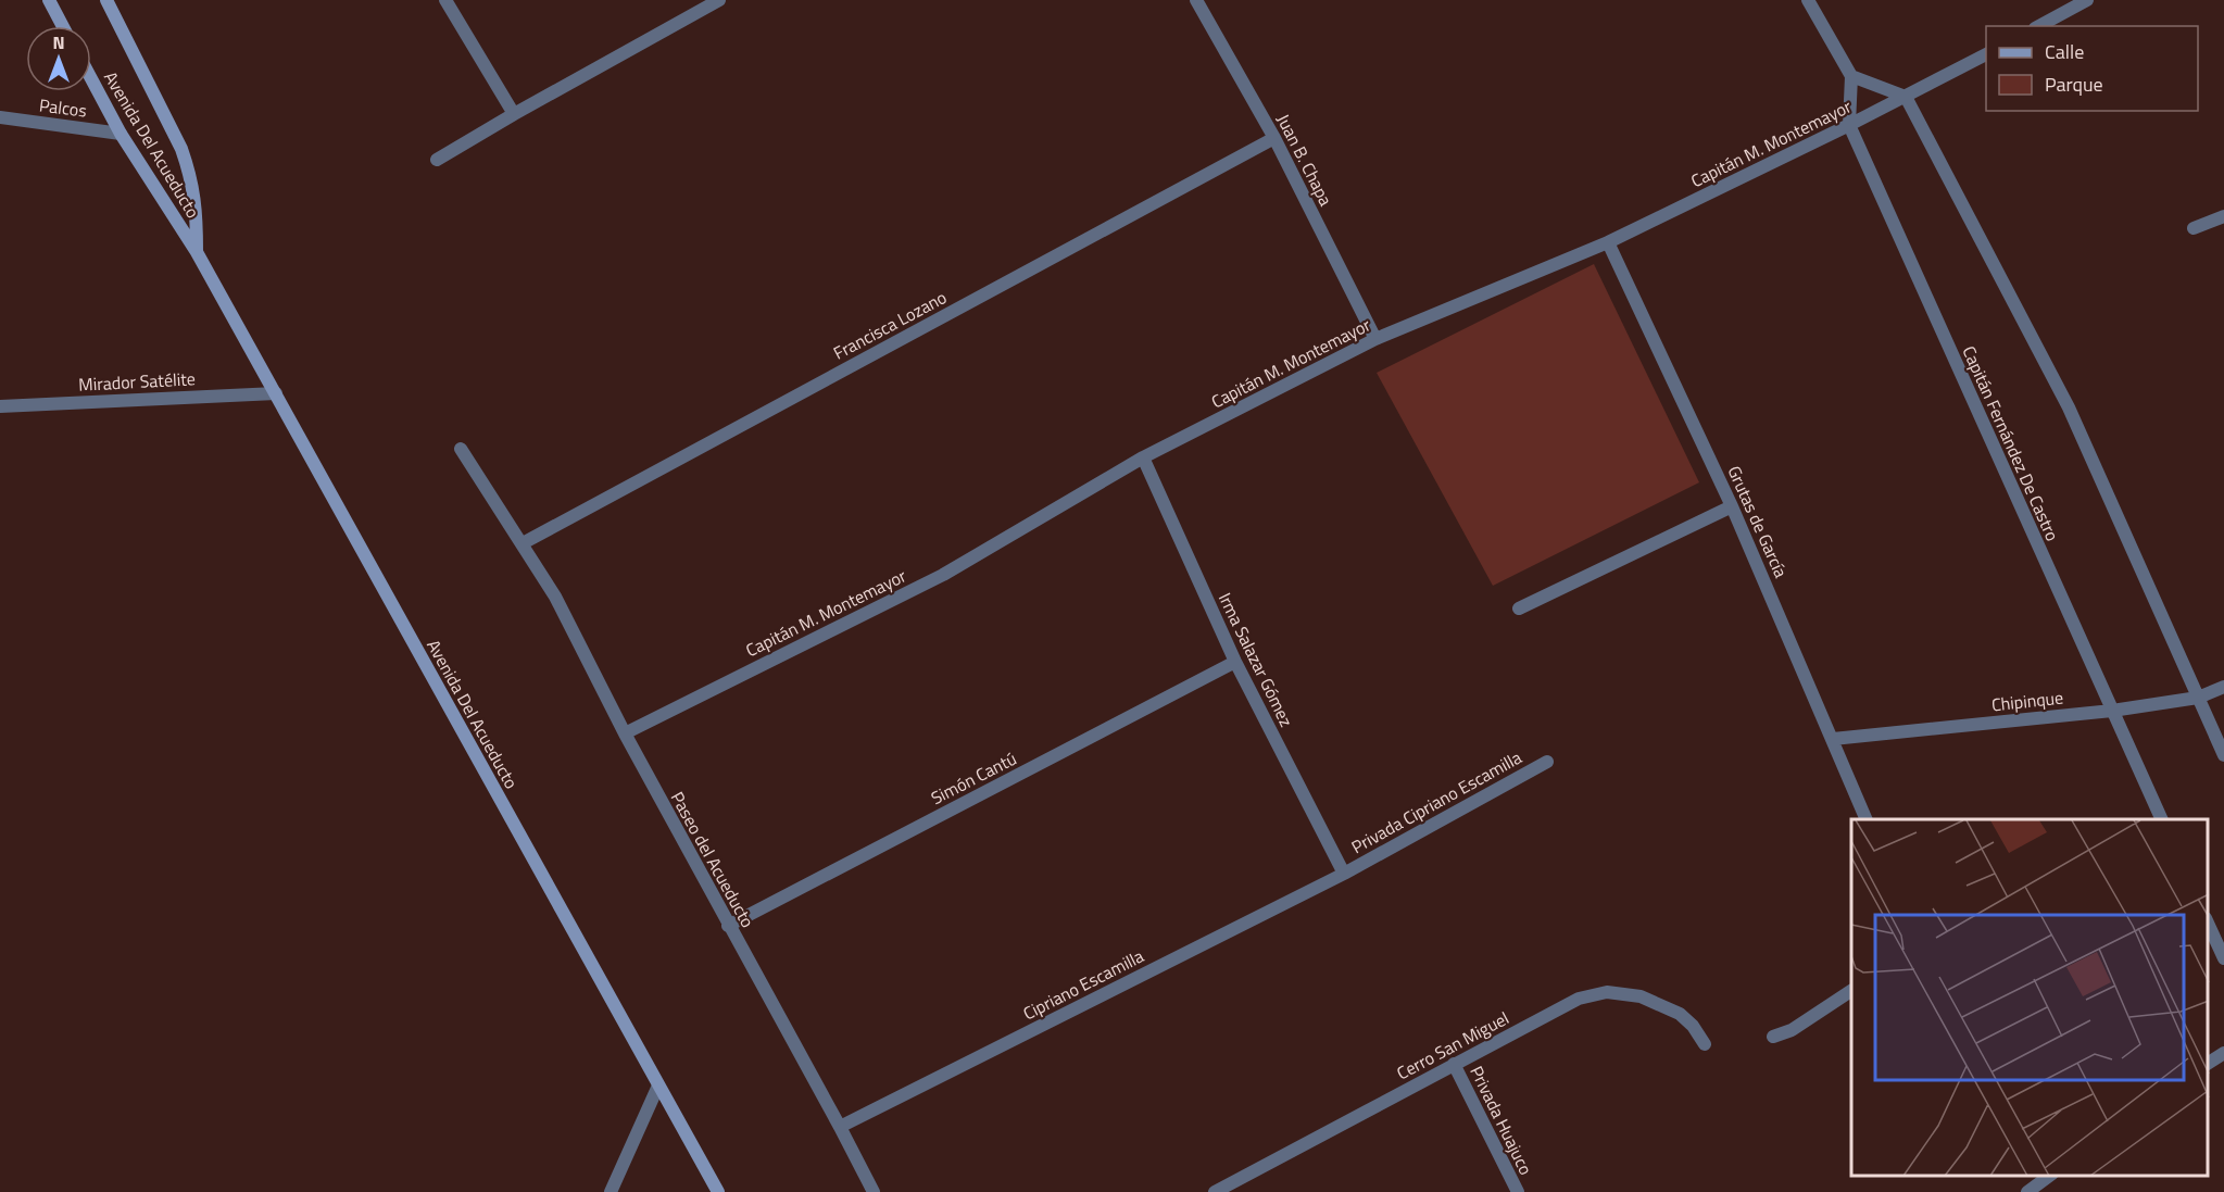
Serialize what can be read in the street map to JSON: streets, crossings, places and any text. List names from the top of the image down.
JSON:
{
  "streets": {
    "street": [
      "Palcos",
      "Capitán M. Montemayor",
      "Avenida Del Acueducto",
      "Juan B. Chapa",
      "Francisca Lozano",
      "Mirador Satélite",
      "Capitán Fernández De Castro",
      "Grutas de García",
      "Irma Salazar Gómez",
      "Chipinque",
      "Simón Cantú",
      "Privada Cipriano Escamilla",
      "Paseo del Acueducto",
      "Cipriano Escamilla",
      "Cerro San Miguel",
      "Privada Huajuco"
    ]
  },
  "crossings": [
    ["Palcos", "Avenida Del Acueducto"],
    ["Capitán M. Montemayor", "Juan B. Chapa"],
    ["Capitán M. Montemayor", "Capitán Fernández De Castro"],
    ["Capitán M. Montemayor", "Grutas de García"],
    ["Capitán M. Montemayor", "Irma Salazar Gómez"],
    ["Capitán M. Montemayor", "Paseo del Acueducto"],
    ["Avenida Del Acueducto", "Mirador Satélite"],
    ["Juan B. Chapa", "Francisca Lozano"],
    ["Francisca Lozano", "Paseo del Acueducto"],
    ["Capitán Fernández De Castro", "Chipinque"],
    ["Grutas de García", "Chipinque"],
    ["Irma Salazar Gómez", "Simón Cantú"],
    ["Irma Salazar Gómez", "Privada Cipriano Escamilla"],
    ["Irma Salazar Gómez", "Cipriano Escamilla"],
    ["Simón Cantú", "Paseo del Acueducto"],
    ["Privada Cipriano Escamilla", "Cipriano Escamilla"],
    ["Paseo del Acueducto", "Cipriano Escamilla"],
    ["Cerro San Miguel", "Privada Huajuco"]
  ],
  "legend": ["Calle", "Parque"],
  "north": "top"
}
